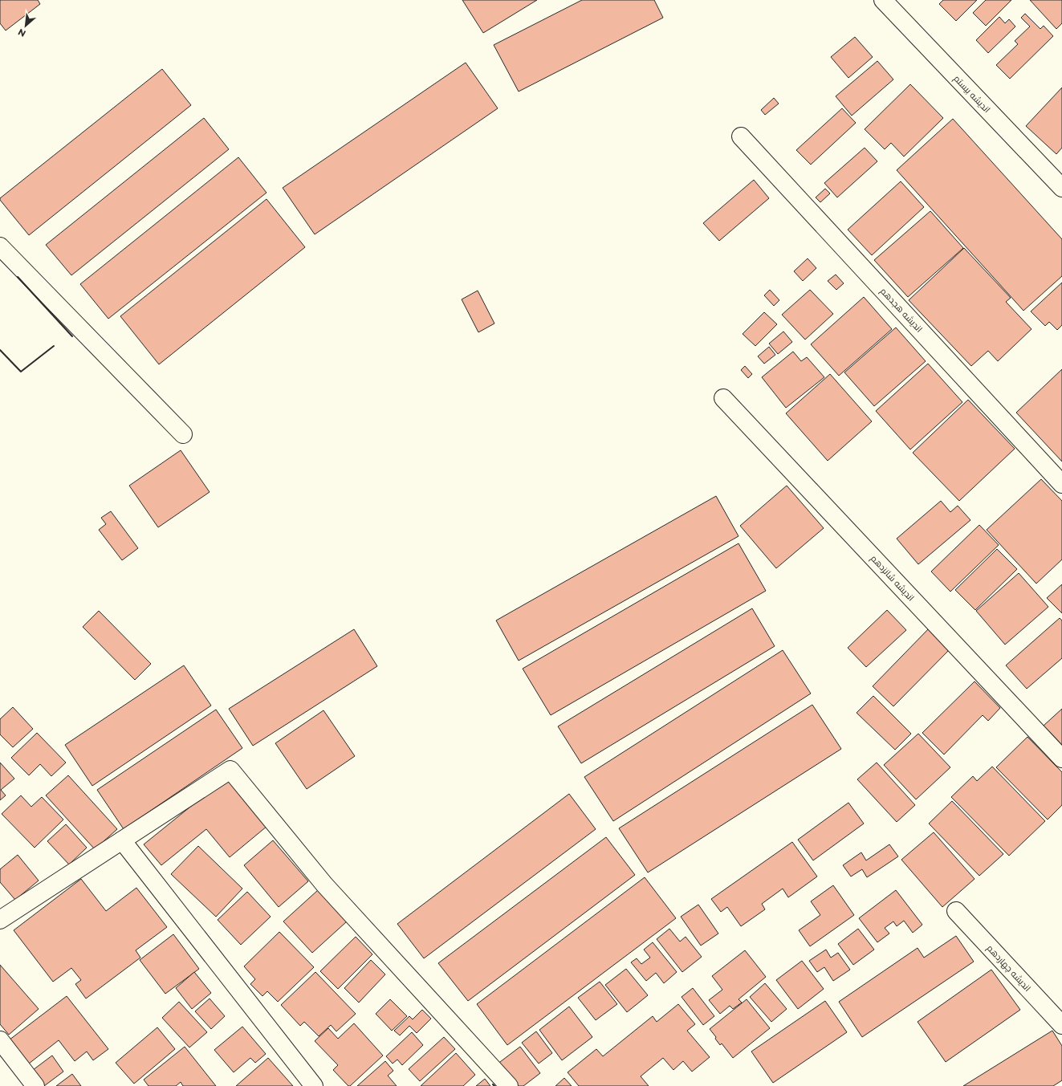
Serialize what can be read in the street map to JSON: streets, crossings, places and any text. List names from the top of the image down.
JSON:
{
  "streets": {
    "street": [
      "اندیشه بیستم",
      "اندیشه هجدهم",
      "اندیشه شانزدهم",
      "اندیشه چهاردهم"
    ]
  },
  "north": "bottom left"
}
